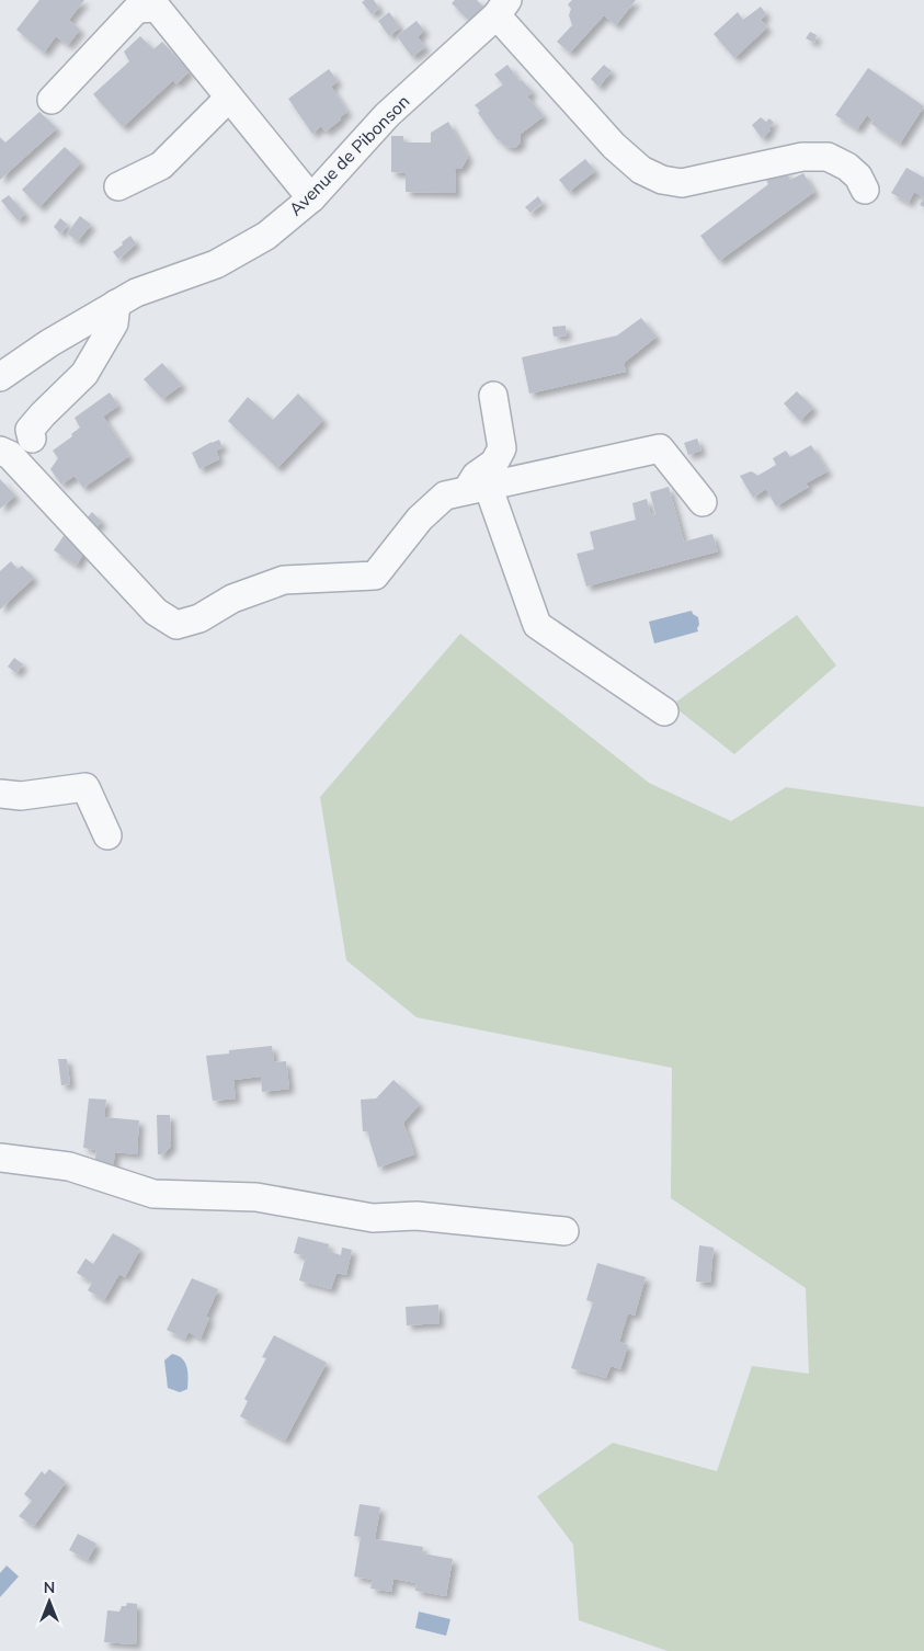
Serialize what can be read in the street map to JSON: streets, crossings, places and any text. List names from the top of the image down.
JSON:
{
  "streets": {
    "street": ["Avenue de Pibonson"]
  },
  "north": "top"
}
